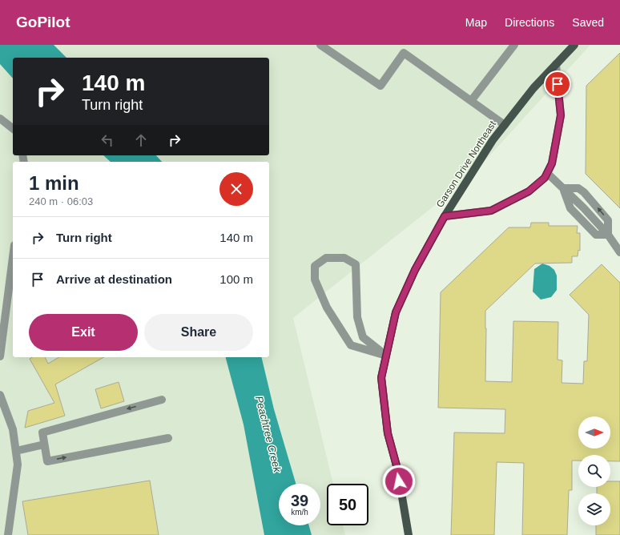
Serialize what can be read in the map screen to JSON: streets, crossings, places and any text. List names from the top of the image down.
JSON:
{
  "streets": {
    "main road": ["Garson Drive Northeast"]
  },
  "water": ["Peachtree Creek"],
  "north": "right",
  "page": {
    "header": "GoPilot",
    "nav": ["Map", "Directions", "Saved"],
    "turn": ["140 m", "Turn right"],
    "heading": ["1 min", "240 m · 06:03"],
    "list": [
      {
        "name": "Turn right",
        "value": "140 m"
      },
      {
        "name": "Arrive at destination",
        "value": "100 m"
      }
    ],
    "buttons": ["Exit", "Share"],
    "speed": "39 km/h",
    "limit": "50"
  }
}
